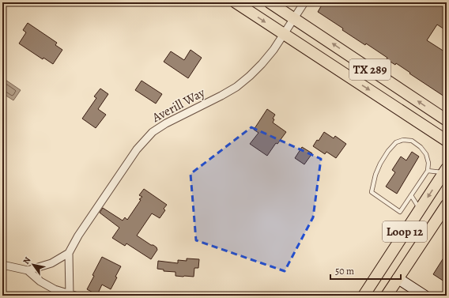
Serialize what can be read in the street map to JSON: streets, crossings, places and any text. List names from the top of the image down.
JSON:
{
  "streets": {
    "main road": ["TX 289", "Loop 12"],
    "street": ["Averill Way"]
  },
  "crossings": [
    ["TX 289", "Averill Way"]
  ],
  "scale_bar": "50 m",
  "north": "top left"
}
